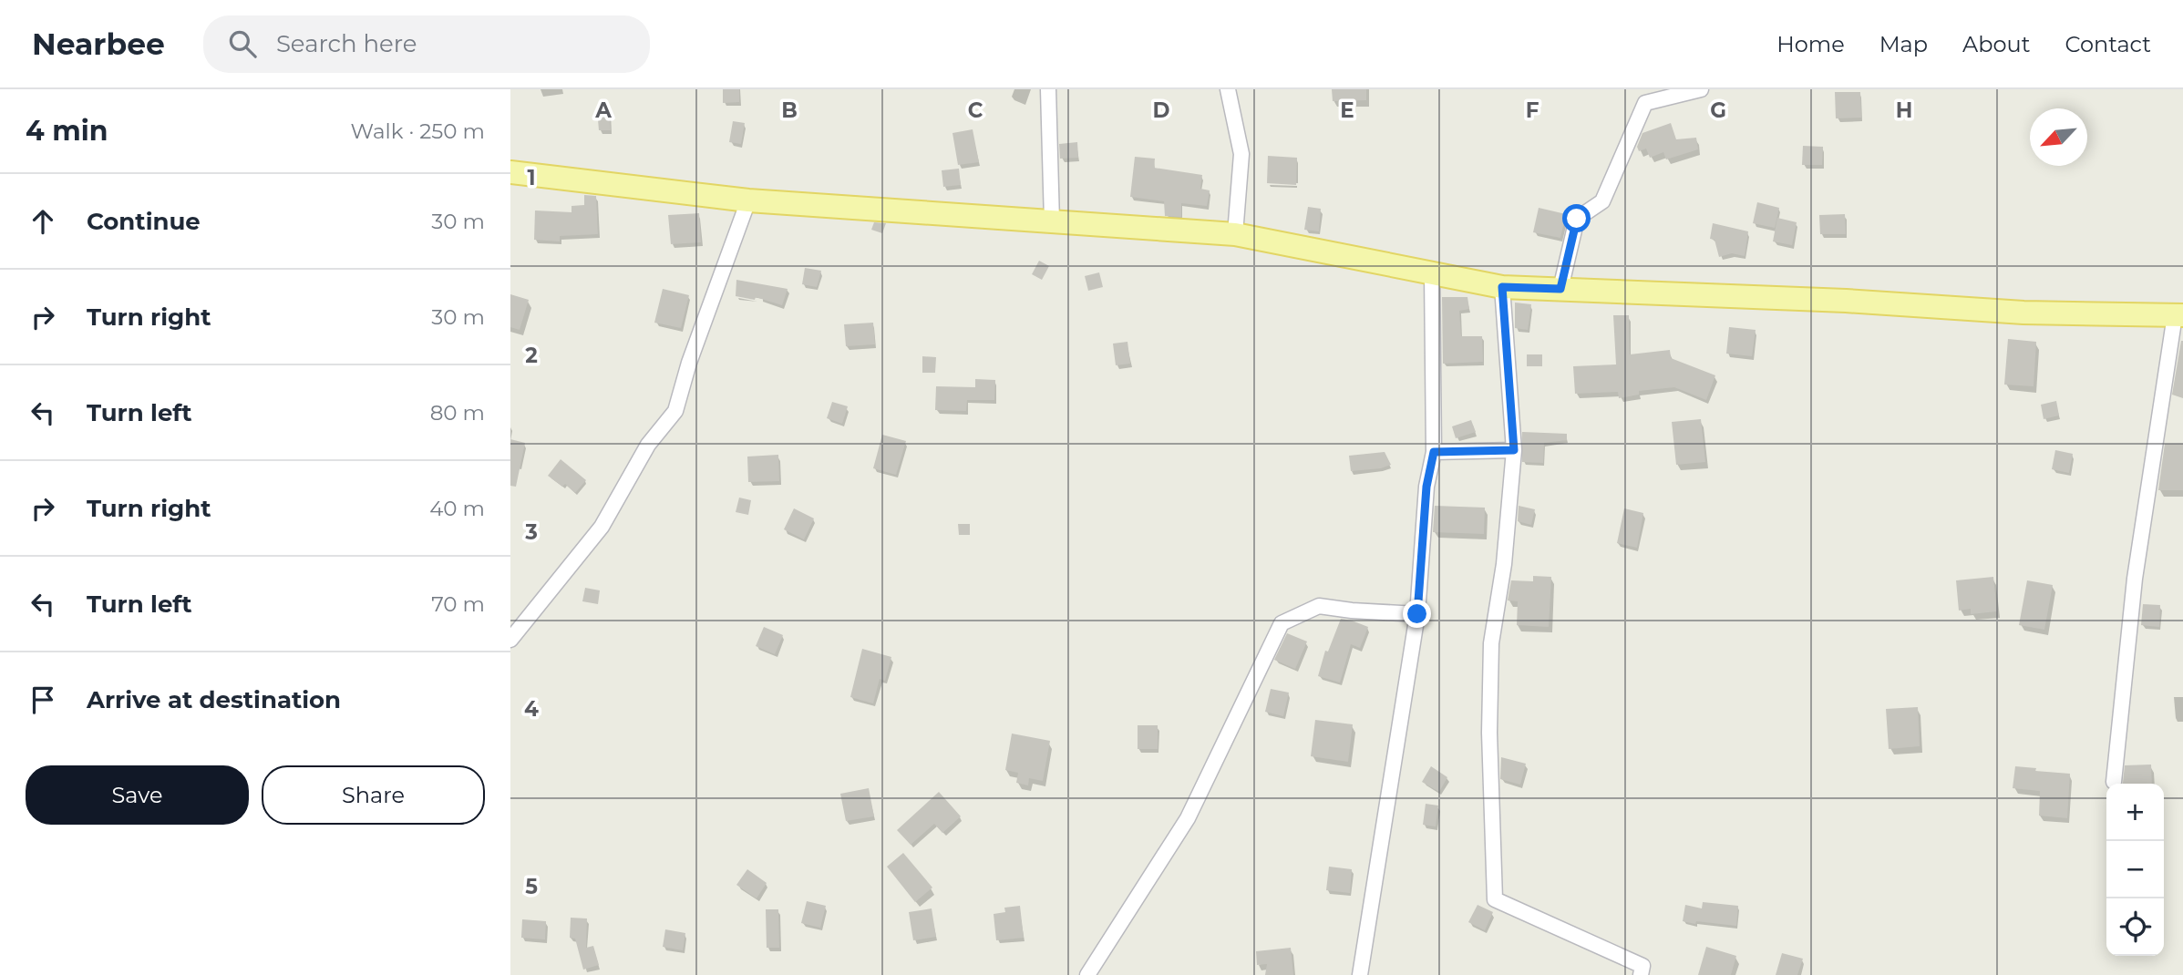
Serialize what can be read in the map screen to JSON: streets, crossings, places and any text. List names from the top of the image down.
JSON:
{
  "north": "bottom left",
  "page": {
    "header": "Nearbee",
    "search": "Search here",
    "nav": [
      "Home",
      "Map",
      "About",
      "Contact"
    ],
    "heading": ["4 min", "Walk · 250 m"],
    "list": [
      ["Continue", "30 m"],
      ["Turn right", "30 m"],
      ["Turn left", "80 m"],
      ["Turn right", "40 m"],
      ["Turn left", "70 m"],
      "Arrive at destination"
    ],
    "buttons": ["Save", "Share"],
    "map_buttons": ["+", "−"]
  },
  "grid": {
    "columns": [
      "A",
      "B",
      "C",
      "D",
      "E",
      "F",
      "G",
      "H"
    ],
    "rows": [
      "1",
      "2",
      "3",
      "4",
      "5"
    ]
  }
}
